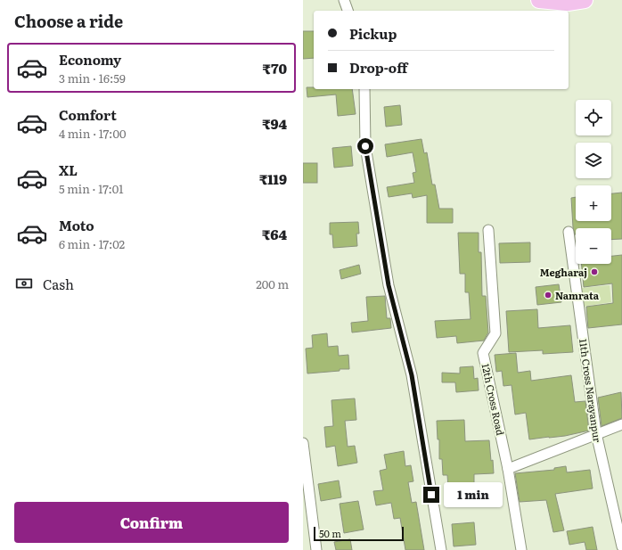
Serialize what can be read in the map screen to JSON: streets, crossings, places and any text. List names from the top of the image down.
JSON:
{
  "streets": {
    "street": ["11th Cross Narayanpur", "12th Cross Road"]
  },
  "places": ["Megharaj", "Namrata"],
  "scale_bar": "50 m",
  "page": {
    "heading": "Choose a ride",
    "banner": ["Pickup", "Drop-off"],
    "list": [
      {
        "name": "Economy",
        "note": "3 min · 16:59",
        "value": "₹70"
      },
      {
        "name": "Comfort",
        "note": "4 min · 17:00",
        "value": "₹94"
      },
      {
        "name": "XL",
        "note": "5 min · 17:01",
        "value": "₹119"
      },
      {
        "name": "Moto",
        "note": "6 min · 17:02",
        "value": "₹64"
      }
    ],
    "map_buttons": ["+", "−"],
    "pay": ["Cash", "200 m"],
    "bubble": "1 min",
    "buttons": "Confirm",
    "scale": "50 m"
  }
}
